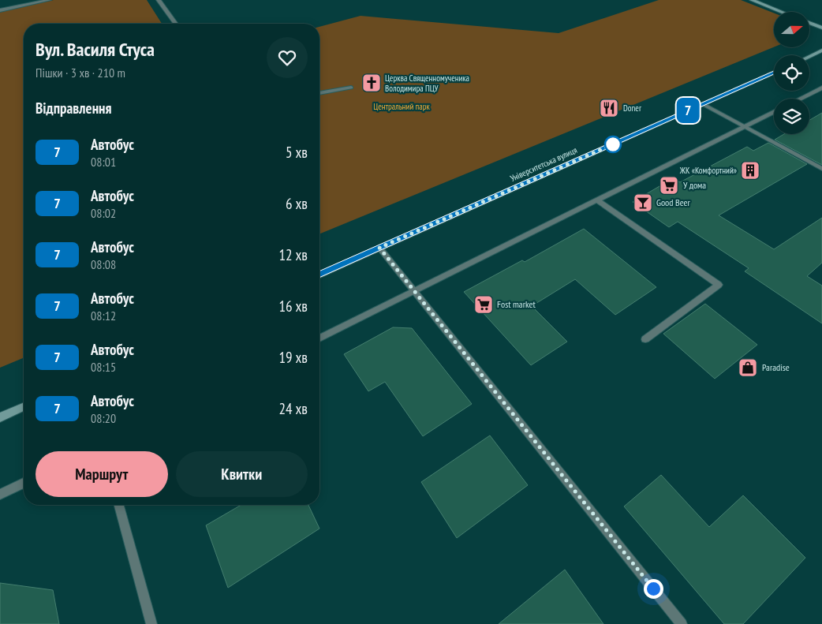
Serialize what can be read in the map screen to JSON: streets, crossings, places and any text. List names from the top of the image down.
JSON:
{
  "streets": {
    "main road": ["Університетська вулиця"]
  },
  "parks": ["Центральний парк"],
  "places": {
    "church": ["Церква Священномученика Володимира ПЦУ"],
    "restaurant": ["Doner"],
    "building": ["ЖК «Комфортний»"],
    "supermarket": ["У дома", "Fost market"],
    "bar": ["Good Beer"],
    "shop": ["Paradise"]
  },
  "lines": ["bus line 7"],
  "north": "right",
  "page": {
    "on_map": "7",
    "heading": [
      ["Вул. Василя Стуса", "Пішки · 3 хв · 210 m"],
      "Відправлення"
    ],
    "list": [
      {
        "mark": "7",
        "name": "Автобус",
        "note": "08:01",
        "value": "5 хв"
      },
      {
        "mark": "7",
        "name": "Автобус",
        "note": "08:02",
        "value": "6 хв"
      },
      {
        "mark": "7",
        "name": "Автобус",
        "note": "08:08",
        "value": "12 хв"
      },
      {
        "mark": "7",
        "name": "Автобус",
        "note": "08:12",
        "value": "16 хв"
      },
      {
        "mark": "7",
        "name": "Автобус",
        "note": "08:15",
        "value": "19 хв"
      },
      {
        "mark": "7",
        "name": "Автобус",
        "note": "08:20",
        "value": "24 хв"
      }
    ],
    "buttons": ["Маршрут", "Квитки"]
  }
}
